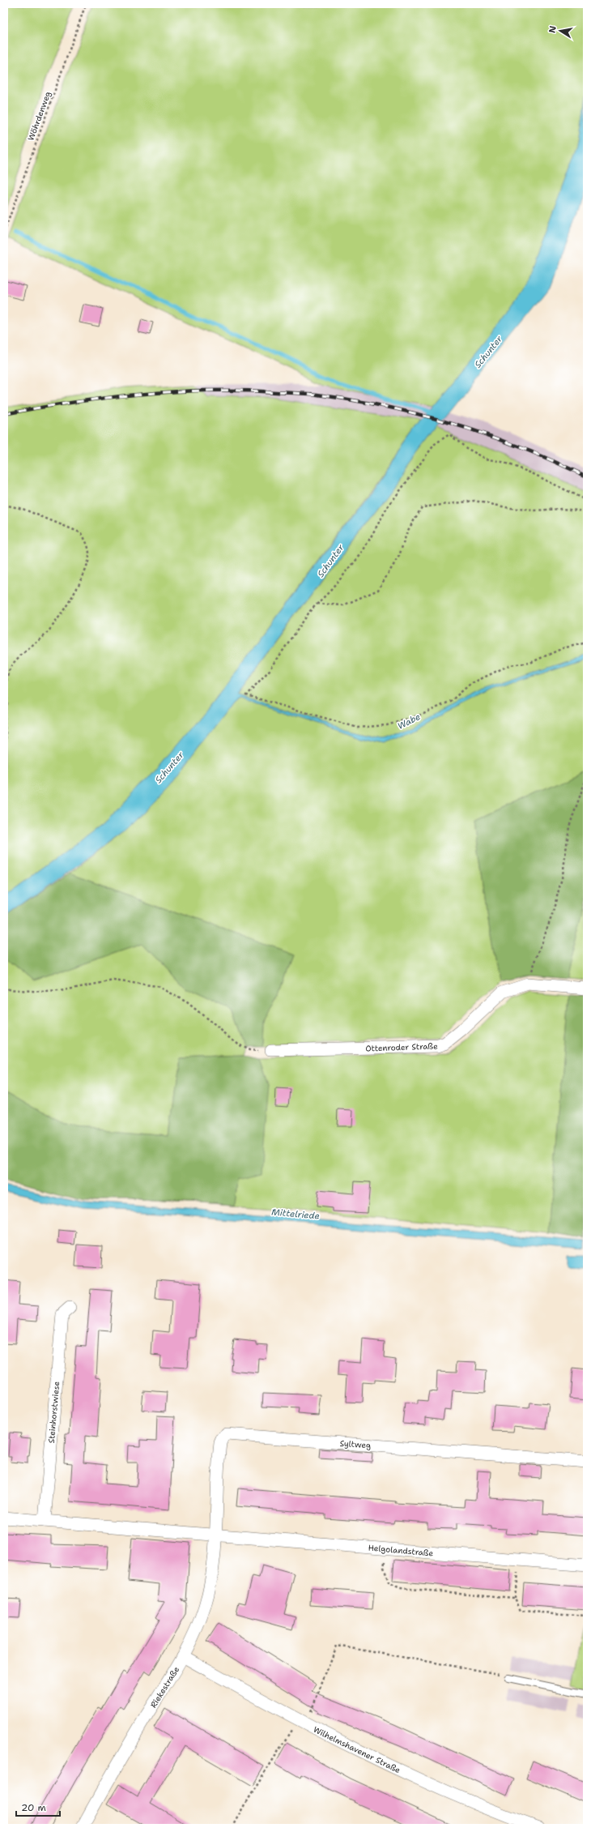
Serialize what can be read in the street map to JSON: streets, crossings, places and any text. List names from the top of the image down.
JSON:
{
  "streets": {
    "street": [
      "Ottenroder Straße",
      "Steinhorstwiese",
      "Syltweg",
      "Helgolandstraße",
      "Riekestraße",
      "Wilhelmshavener Straße"
    ],
    "path": ["Wöhrdenweg"]
  },
  "crossings": [
    ["Syltweg", "Helgolandstraße"],
    ["Syltweg", "Riekestraße"],
    ["Helgolandstraße", "Riekestraße"],
    ["Riekestraße", "Wilhelmshavener Straße"]
  ],
  "water": ["Schunter", "Wabe", "Mittelriede"],
  "scale_bar": "20 m",
  "north": "left"
}
